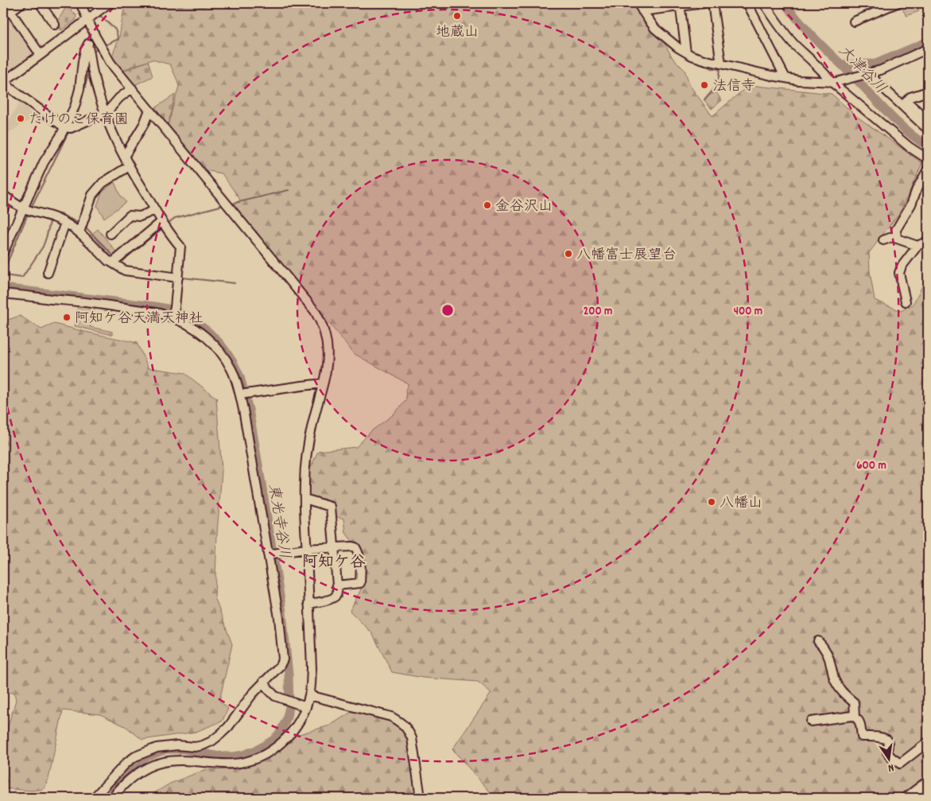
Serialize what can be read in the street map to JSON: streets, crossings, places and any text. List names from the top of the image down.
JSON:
{
  "districts": ["阿知ケ谷"],
  "water": ["大津谷川", "東光寺谷川"],
  "places": [
    "地蔵山",
    "法信寺",
    "たけのこ保育園",
    "金谷沢山",
    "八幡富士展望台",
    "阿知ケ谷天満天神社",
    "八幡山"
  ],
  "north": "bottom",
  "rings": ["200 m", "400 m", "600 m"]
}
